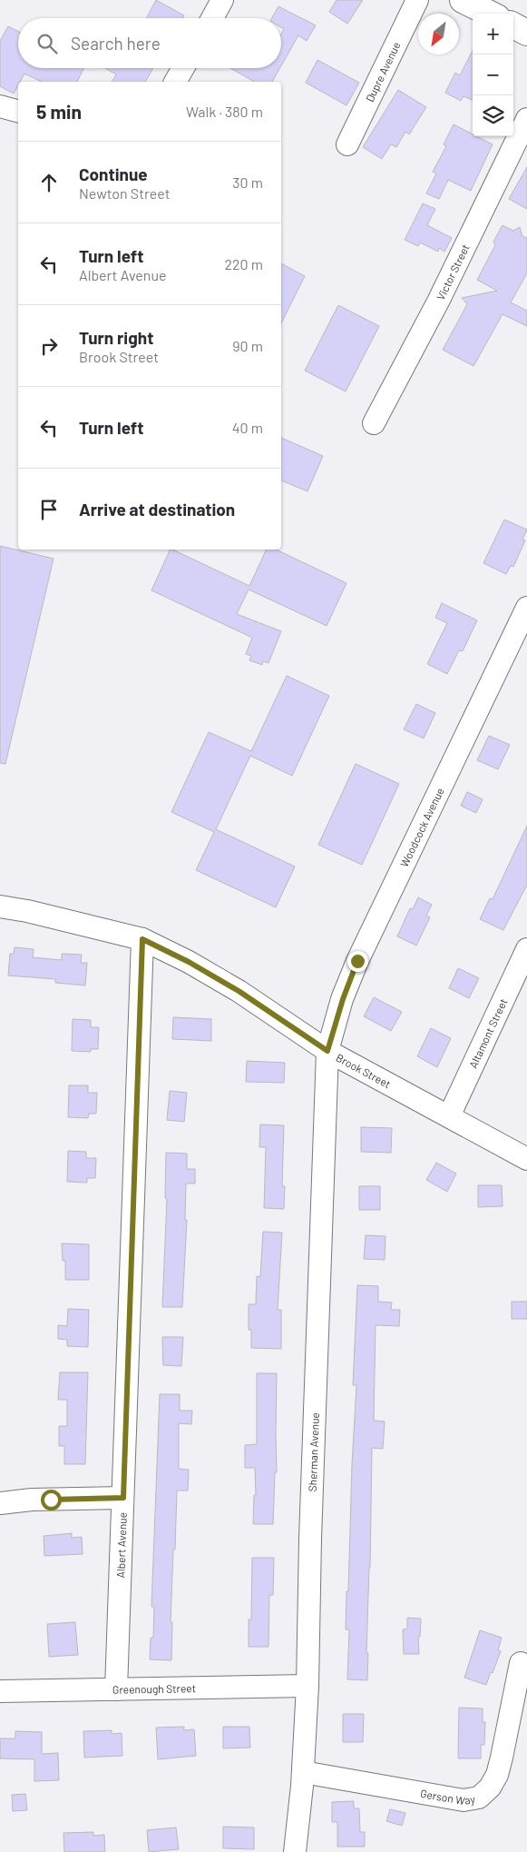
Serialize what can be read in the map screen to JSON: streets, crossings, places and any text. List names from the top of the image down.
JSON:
{
  "streets": {
    "street": [
      "Dupre Avenue",
      "Victor Street",
      "Woodcock Avenue",
      "Altamont Street",
      "Brook Street",
      "Sherman Avenue",
      "Albert Avenue",
      "Greenough Street",
      "Gerson Way"
    ]
  },
  "crossings": [
    ["Woodcock Avenue", "Brook Street"],
    ["Woodcock Avenue", "Sherman Avenue"],
    ["Altamont Street", "Brook Street"],
    ["Brook Street", "Sherman Avenue"],
    ["Brook Street", "Albert Avenue"],
    ["Sherman Avenue", "Greenough Street"],
    ["Sherman Avenue", "Gerson Way"],
    ["Albert Avenue", "Greenough Street"]
  ],
  "north": "bottom left",
  "page": {
    "map_buttons": ["+", "−"],
    "search": "Search here",
    "heading": ["5 min", "Walk · 380 m"],
    "list": [
      ["Continue", "Newton Street", "30 m"],
      ["Turn left", "Albert Avenue", "220 m"],
      ["Turn right", "Brook Street", "90 m"],
      ["Turn left", "40 m"],
      "Arrive at destination"
    ]
  }
}
